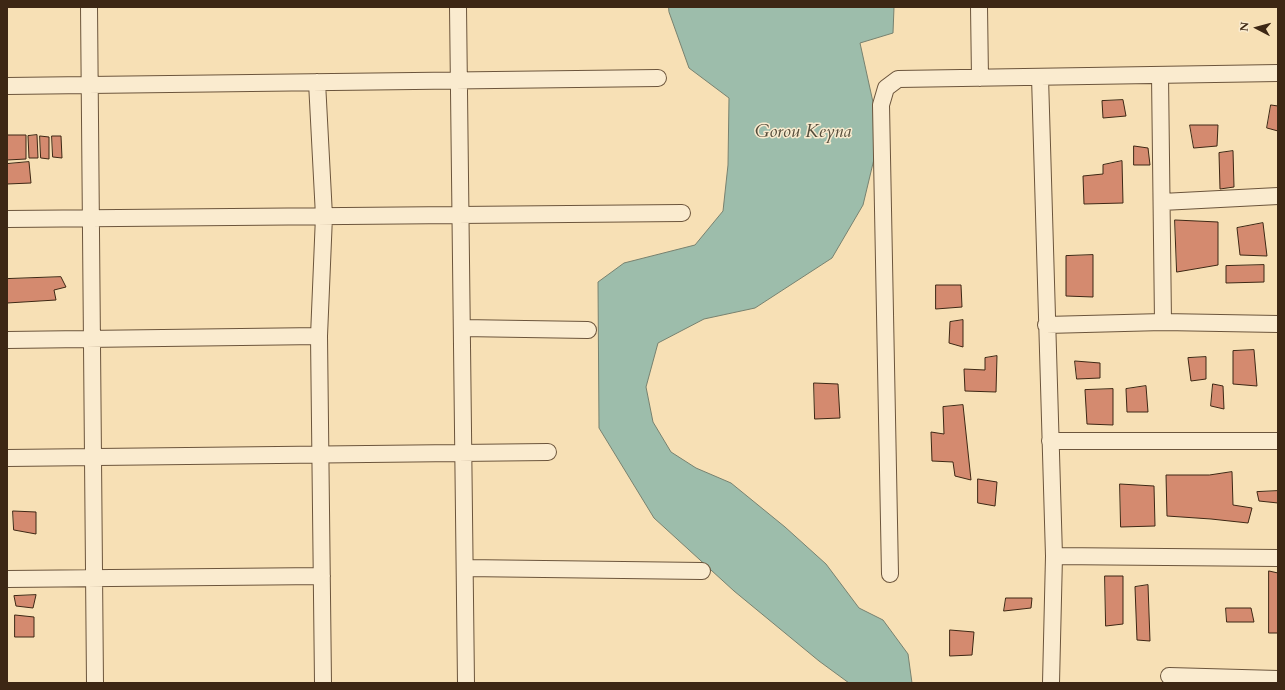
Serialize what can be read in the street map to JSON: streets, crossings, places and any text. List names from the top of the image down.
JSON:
{
  "water": ["Gorou Keyna"],
  "north": "left"
}
